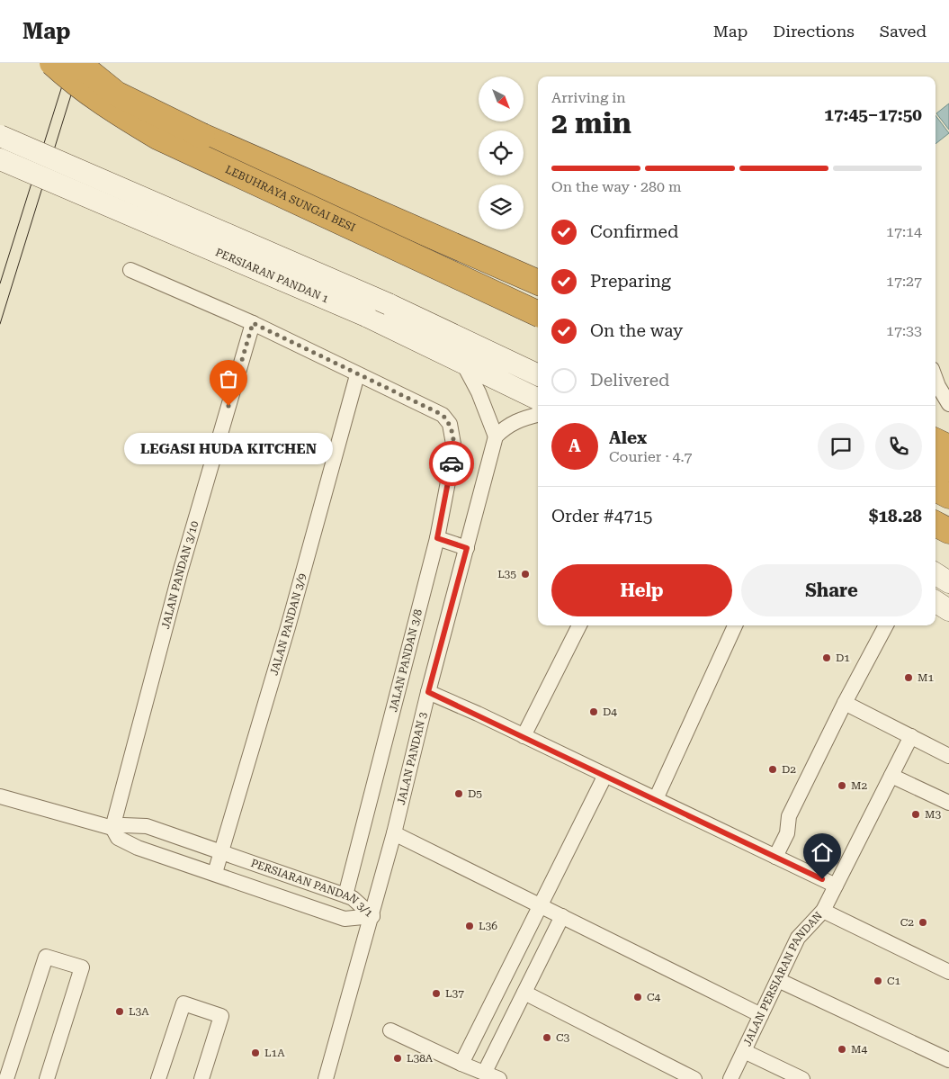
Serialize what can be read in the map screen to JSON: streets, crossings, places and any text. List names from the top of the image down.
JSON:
{
  "streets": {
    "highway": ["LEBUHRAYA SUNGAI BESI"],
    "street": [
      "PERSIARAN PANDAN 1",
      "JALAN PANDAN 3/10",
      "JALAN PANDAN 3/9",
      "JALAN PANDAN 3/8",
      "JALAN PANDAN 3",
      "PERSIARAN PANDAN 3/1",
      "JALAN PERSIARAN PANDAN"
    ]
  },
  "crossings": [
    ["JALAN PANDAN 3/10", "PERSIARAN PANDAN 3/1"],
    ["JALAN PANDAN 3/9", "JALAN PANDAN 3/8"],
    ["JALAN PANDAN 3/9", "PERSIARAN PANDAN 3/1"],
    ["JALAN PANDAN 3/8", "PERSIARAN PANDAN 3/1"],
    ["JALAN PANDAN 3", "PERSIARAN PANDAN 3/1"]
  ],
  "places": [
    "LEGASI HUDA KITCHEN",
    "L35",
    "D1",
    "M1",
    "D4",
    "D2",
    "M2",
    "D5",
    "M3",
    "C2",
    "L36",
    "C1",
    "L37",
    "C4",
    "L3A",
    "C3",
    "M4",
    "L1A",
    "L38A"
  ],
  "north": "bottom right",
  "page": {
    "header": "Map",
    "nav": ["Map", "Directions", "Saved"],
    "heading": ["2 min", "Arriving in", "17:45–17:50"],
    "panel": [
      "Alex",
      "Courier · 4.7",
      "Order #4715",
      "$18.28"
    ],
    "bar": "On the way · 280 m",
    "list": [
      ["Confirmed", "17:14"],
      ["Preparing", "17:27"],
      ["On the way", "17:33"],
      "Delivered"
    ],
    "round": "A",
    "bubble": "LEGASI HUDA KITCHEN",
    "buttons": ["Help", "Share"]
  }
}
